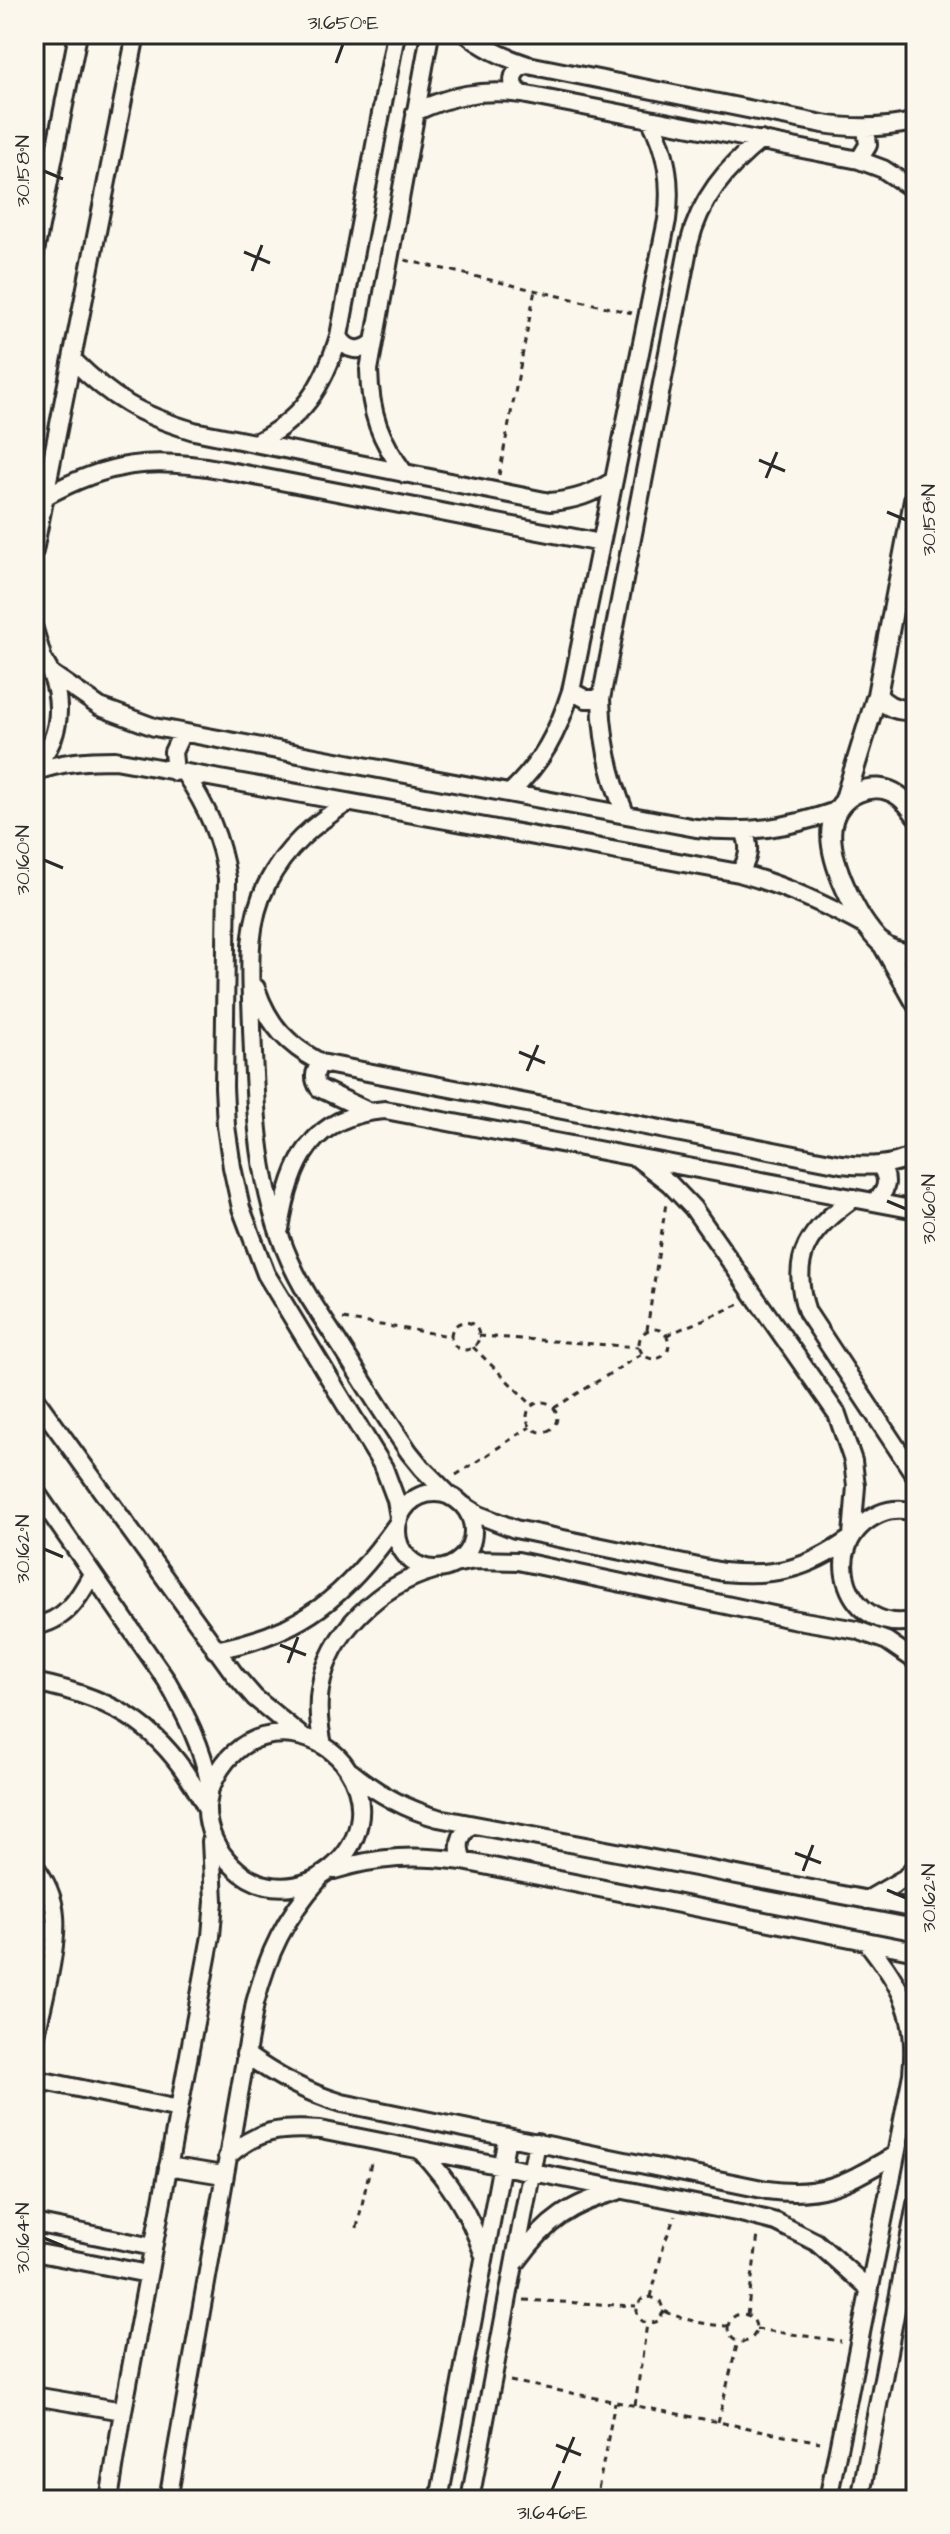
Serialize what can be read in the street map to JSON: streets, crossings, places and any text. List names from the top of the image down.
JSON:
{
  "coordinates": [
    "31.650°E",
    "30.158°N",
    "30.160°N",
    "30.162°N",
    "30.164°N",
    "31.646°E"
  ]
}
